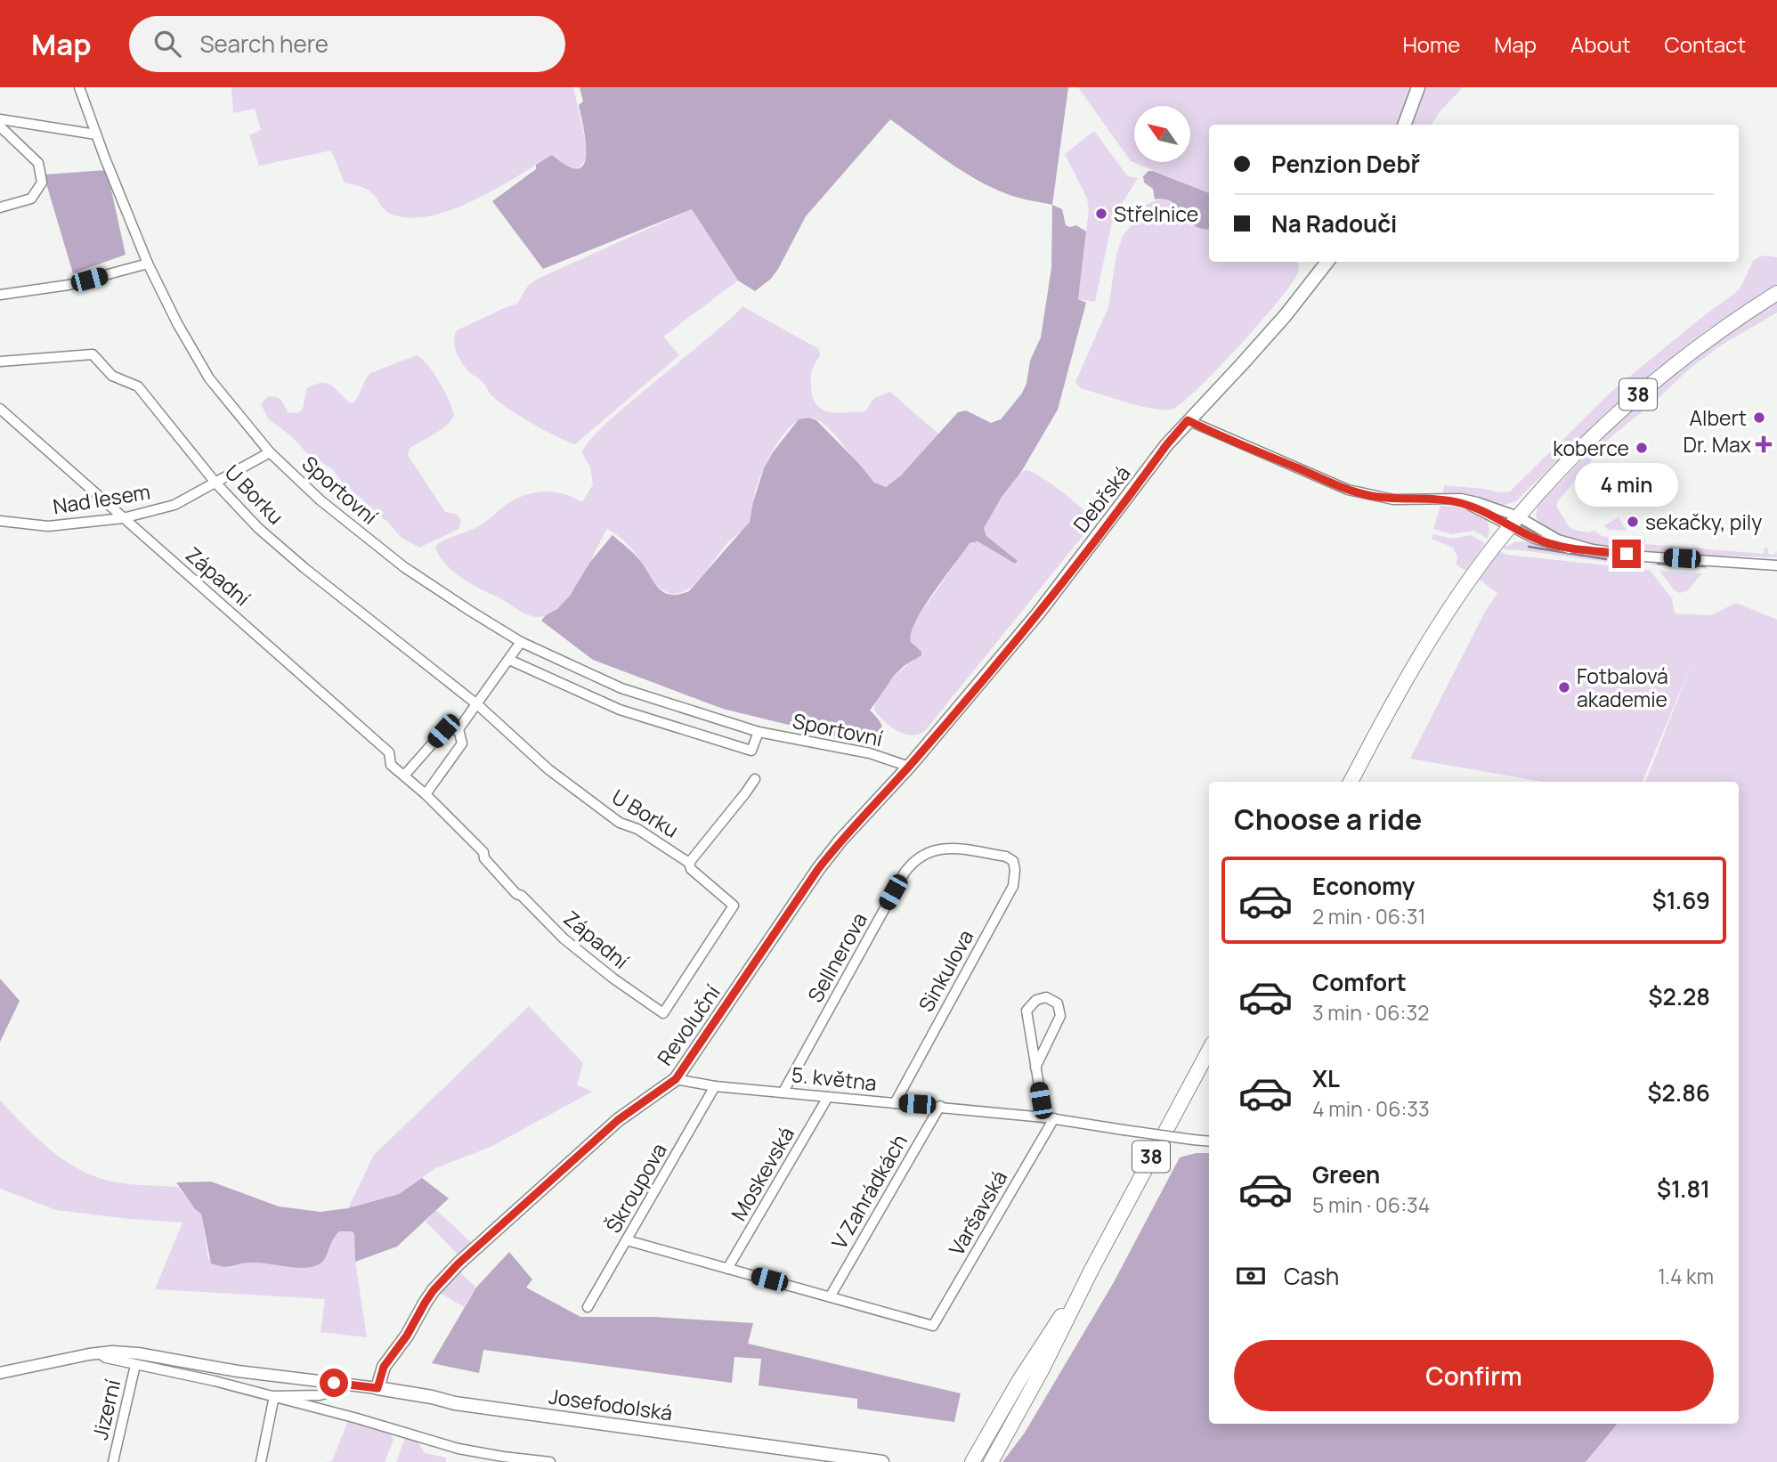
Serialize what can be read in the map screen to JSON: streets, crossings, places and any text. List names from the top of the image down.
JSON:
{
  "streets": {
    "main road": [
      "38",
      "Debřská",
      "Revoluční",
      "Josefodolská"
    ],
    "street": [
      "Sportovní",
      "U Borku",
      "Nad lesem",
      "Západní",
      "Sellnerova",
      "Sinkulova",
      "5. května",
      "Moskevská",
      "Škroupova",
      "V Zahrádkách",
      "Varšavská",
      "Jizerní"
    ]
  },
  "crossings": [
    ["Sportovní", "Nad lesem"],
    ["Sportovní", "Debřská"],
    ["Sportovní", "Revoluční"],
    ["U Borku", "Nad lesem"],
    ["U Borku", "Západní"],
    ["Nad lesem", "Západní"],
    ["Debřská", "Revoluční"],
    ["Sellnerova", "Sinkulova"],
    ["Sellnerova", "5. května"],
    ["Sinkulova", "5. května"],
    ["Revoluční", "5. května"],
    ["Revoluční", "Josefodolská"],
    ["5. května", "Moskevská"],
    ["5. května", "Škroupova"],
    ["5. května", "V Zahrádkách"],
    ["5. května", "Varšavská"],
    ["V Zahrádkách", "Varšavská"]
  ],
  "places": {
    "other": [
      "Střelnice",
      "Albert",
      "koberce",
      "sekačky, pily",
      "Fotbalová akademie"
    ],
    "health": ["Dr. Max"]
  },
  "north": "top left",
  "page": {
    "header": "Map",
    "search": "Search here",
    "nav": [
      "Home",
      "Map",
      "About",
      "Contact"
    ],
    "banner": ["Penzion Debř", "Na Radouči"],
    "bubble": "4 min",
    "heading": "Choose a ride",
    "list": [
      {
        "name": "Economy",
        "note": "2 min · 06:31",
        "value": "$1.69"
      },
      {
        "name": "Comfort",
        "note": "3 min · 06:32",
        "value": "$2.28"
      },
      {
        "name": "XL",
        "note": "4 min · 06:33",
        "value": "$2.86"
      },
      {
        "name": "Green",
        "note": "5 min · 06:34",
        "value": "$1.81"
      }
    ],
    "pay": ["Cash", "1.4 km"],
    "buttons": "Confirm"
  }
}
